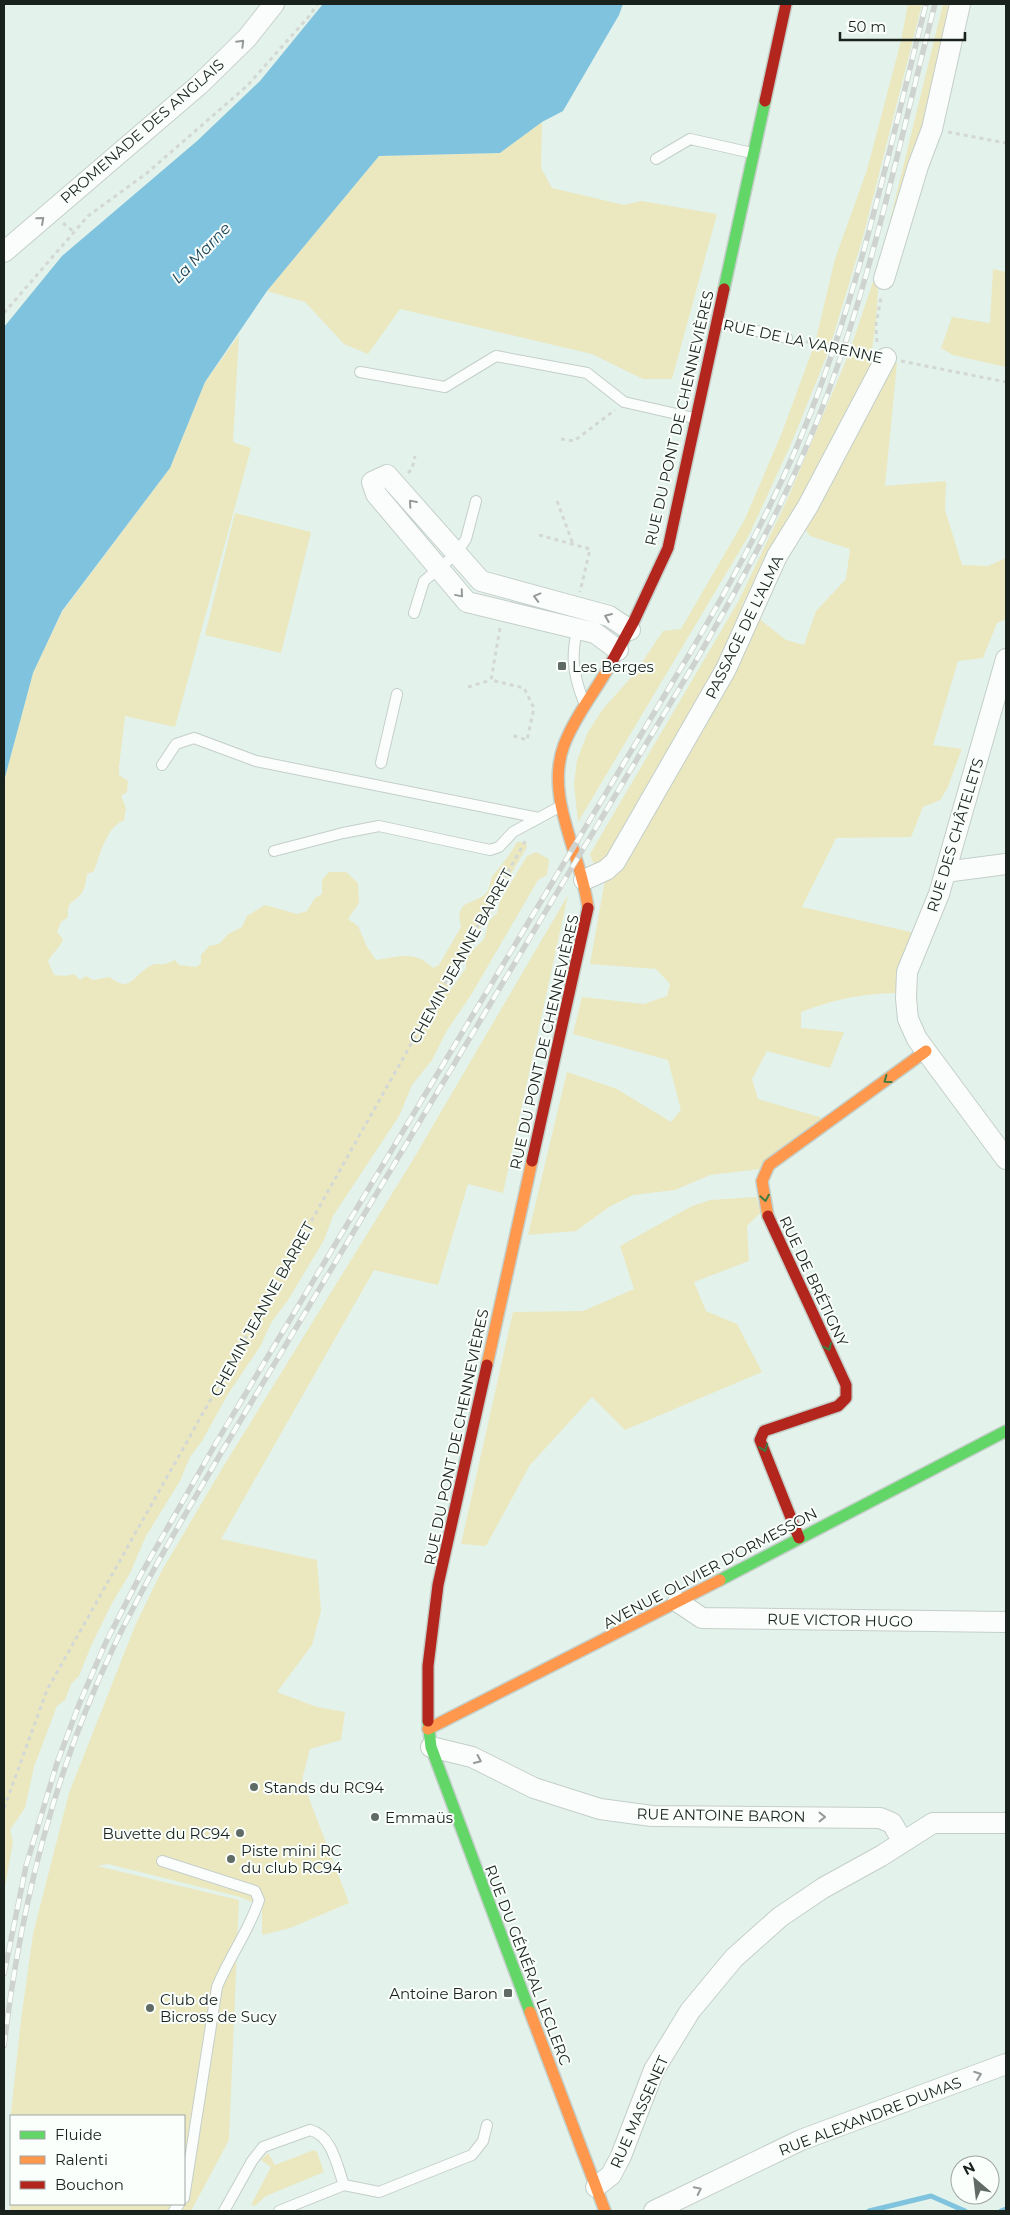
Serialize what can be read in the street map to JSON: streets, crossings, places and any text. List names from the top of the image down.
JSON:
{
  "streets": {
    "main road": [
      "RUE DU PONT DE CHENNEVIÈRES",
      "RUE DE BRÉTIGNY",
      "AVENUE OLIVIER D'ORMESSON",
      "RUE DU GÉNÉRAL LECLERC"
    ],
    "street": [
      "PROMENADE DES ANGLAIS",
      "PASSAGE DE L'ALMA",
      "RUE DES CHÂTELETS",
      "RUE VICTOR HUGO",
      "RUE ANTOINE BARON",
      "RUE MASSENET",
      "RUE ALEXANDRE DUMAS"
    ],
    "lane": ["RUE DE LA VARENNE"],
    "path": ["CHEMIN JEANNE BARRET"]
  },
  "crossings": [
    ["RUE DE LA VARENNE", "RUE DU PONT DE CHENNEVIÈRES"],
    ["RUE DE LA VARENNE", "PASSAGE DE L'ALMA"],
    ["RUE DU PONT DE CHENNEVIÈRES", "PASSAGE DE L'ALMA"],
    ["RUE DU PONT DE CHENNEVIÈRES", "AVENUE OLIVIER D'ORMESSON"],
    ["RUE DU PONT DE CHENNEVIÈRES", "RUE ANTOINE BARON"],
    ["RUE DU PONT DE CHENNEVIÈRES", "RUE DU GÉNÉRAL LECLERC"],
    ["RUE DES CHÂTELETS", "RUE DE BRÉTIGNY"],
    ["RUE DE BRÉTIGNY", "AVENUE OLIVIER D'ORMESSON"],
    ["AVENUE OLIVIER D'ORMESSON", "RUE VICTOR HUGO"],
    ["AVENUE OLIVIER D'ORMESSON", "RUE ANTOINE BARON"],
    ["AVENUE OLIVIER D'ORMESSON", "RUE DU GÉNÉRAL LECLERC"],
    ["RUE ANTOINE BARON", "RUE DU GÉNÉRAL LECLERC"],
    ["RUE ANTOINE BARON", "RUE MASSENET"],
    ["RUE DU GÉNÉRAL LECLERC", "RUE MASSENET"]
  ],
  "one_way": ["PROMENADE DES ANGLAIS", "RUE ANTOINE BARON", "RUE ALEXANDRE DUMAS"],
  "water": ["La Marne"],
  "places": {
    "transit": ["Les Berges", "Antoine Baron"],
    "other": [
      "Stands du RC94",
      "Emmaüs",
      "Buvette du RC94",
      "Piste mini RC du club RC94",
      "Club de Bicross de Sucy"
    ]
  },
  "legend": ["Fluide", "Ralenti", "Bouchon"],
  "scale_bar": "50 m",
  "north": "top left"
}
